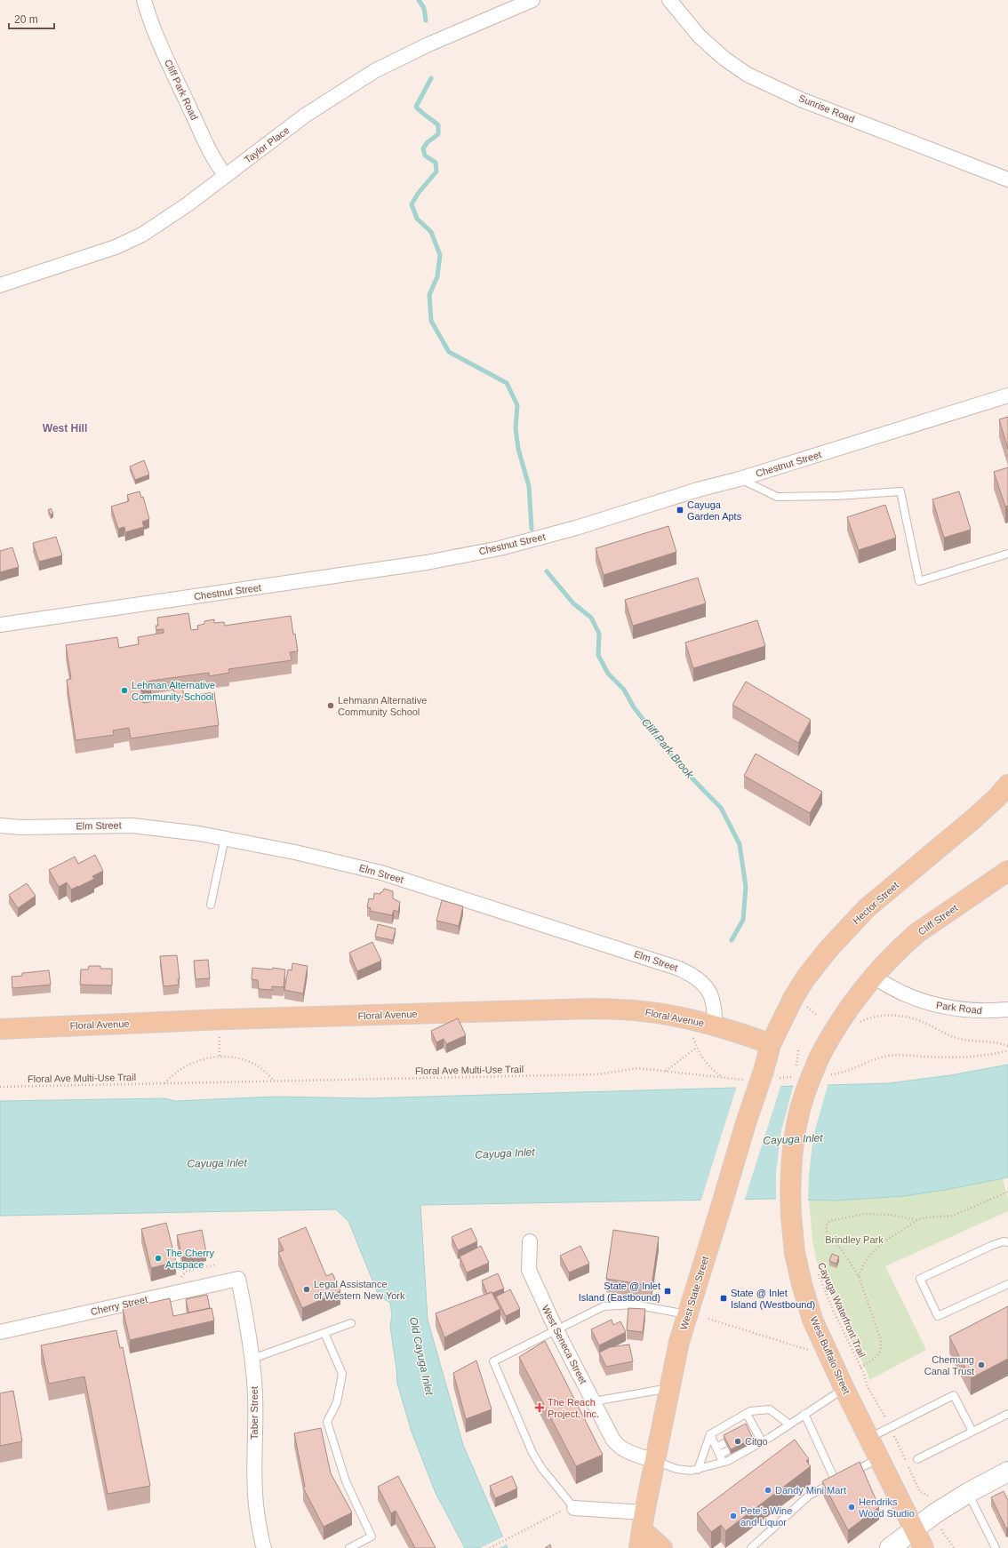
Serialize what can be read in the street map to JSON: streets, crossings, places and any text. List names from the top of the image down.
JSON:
{
  "streets": {
    "main road": [
      "Hector Street",
      "Cliff Street",
      "Floral Avenue",
      "West State Street",
      "West Buffalo Street"
    ],
    "street": [
      "Cliff Park Road",
      "Sunrise Road",
      "Taylor Place",
      "Chestnut Street",
      "Elm Street",
      "Park Road",
      "Cherry Street",
      "West Seneca Street",
      "Taber Street"
    ],
    "path": ["Floral Ave Multi-Use Trail", "Cayuga Waterfront Trail"]
  },
  "crossings": [
    ["Cliff Park Road", "Taylor Place"],
    ["Elm Street", "Floral Avenue"],
    ["Hector Street", "Floral Avenue"],
    ["Hector Street", "West State Street"],
    ["Cliff Street", "Park Road"],
    ["Cliff Street", "West Buffalo Street"],
    ["Park Road", "West Buffalo Street"],
    ["Floral Avenue", "West State Street"],
    ["West State Street", "West Seneca Street"],
    ["Cherry Street", "Taber Street"]
  ],
  "districts": ["West Hill"],
  "water": ["Cliff Park Brook", "Cayuga Inlet", "Old Cayuga Inlet"],
  "parks": ["Brindley Park"],
  "places": {
    "transit": ["Cayuga Garden Apts", "State @ Inlet Island (Eastbound)", "State @ Inlet Island (Westbound)"],
    "other": [
      "Lehman Alternative Community School",
      "Lehmann Alternative Community School",
      "The Cherry Artspace",
      "Legal Assistance of Western New York",
      "Chemung Canal Trust",
      "Citgo",
      "Dandy Mini Mart",
      "Hendriks Wood Studio",
      "Pete's Wine and Liquor"
    ],
    "health": ["The Reach Project, Inc."]
  },
  "scale_bar": "20 m"
}
